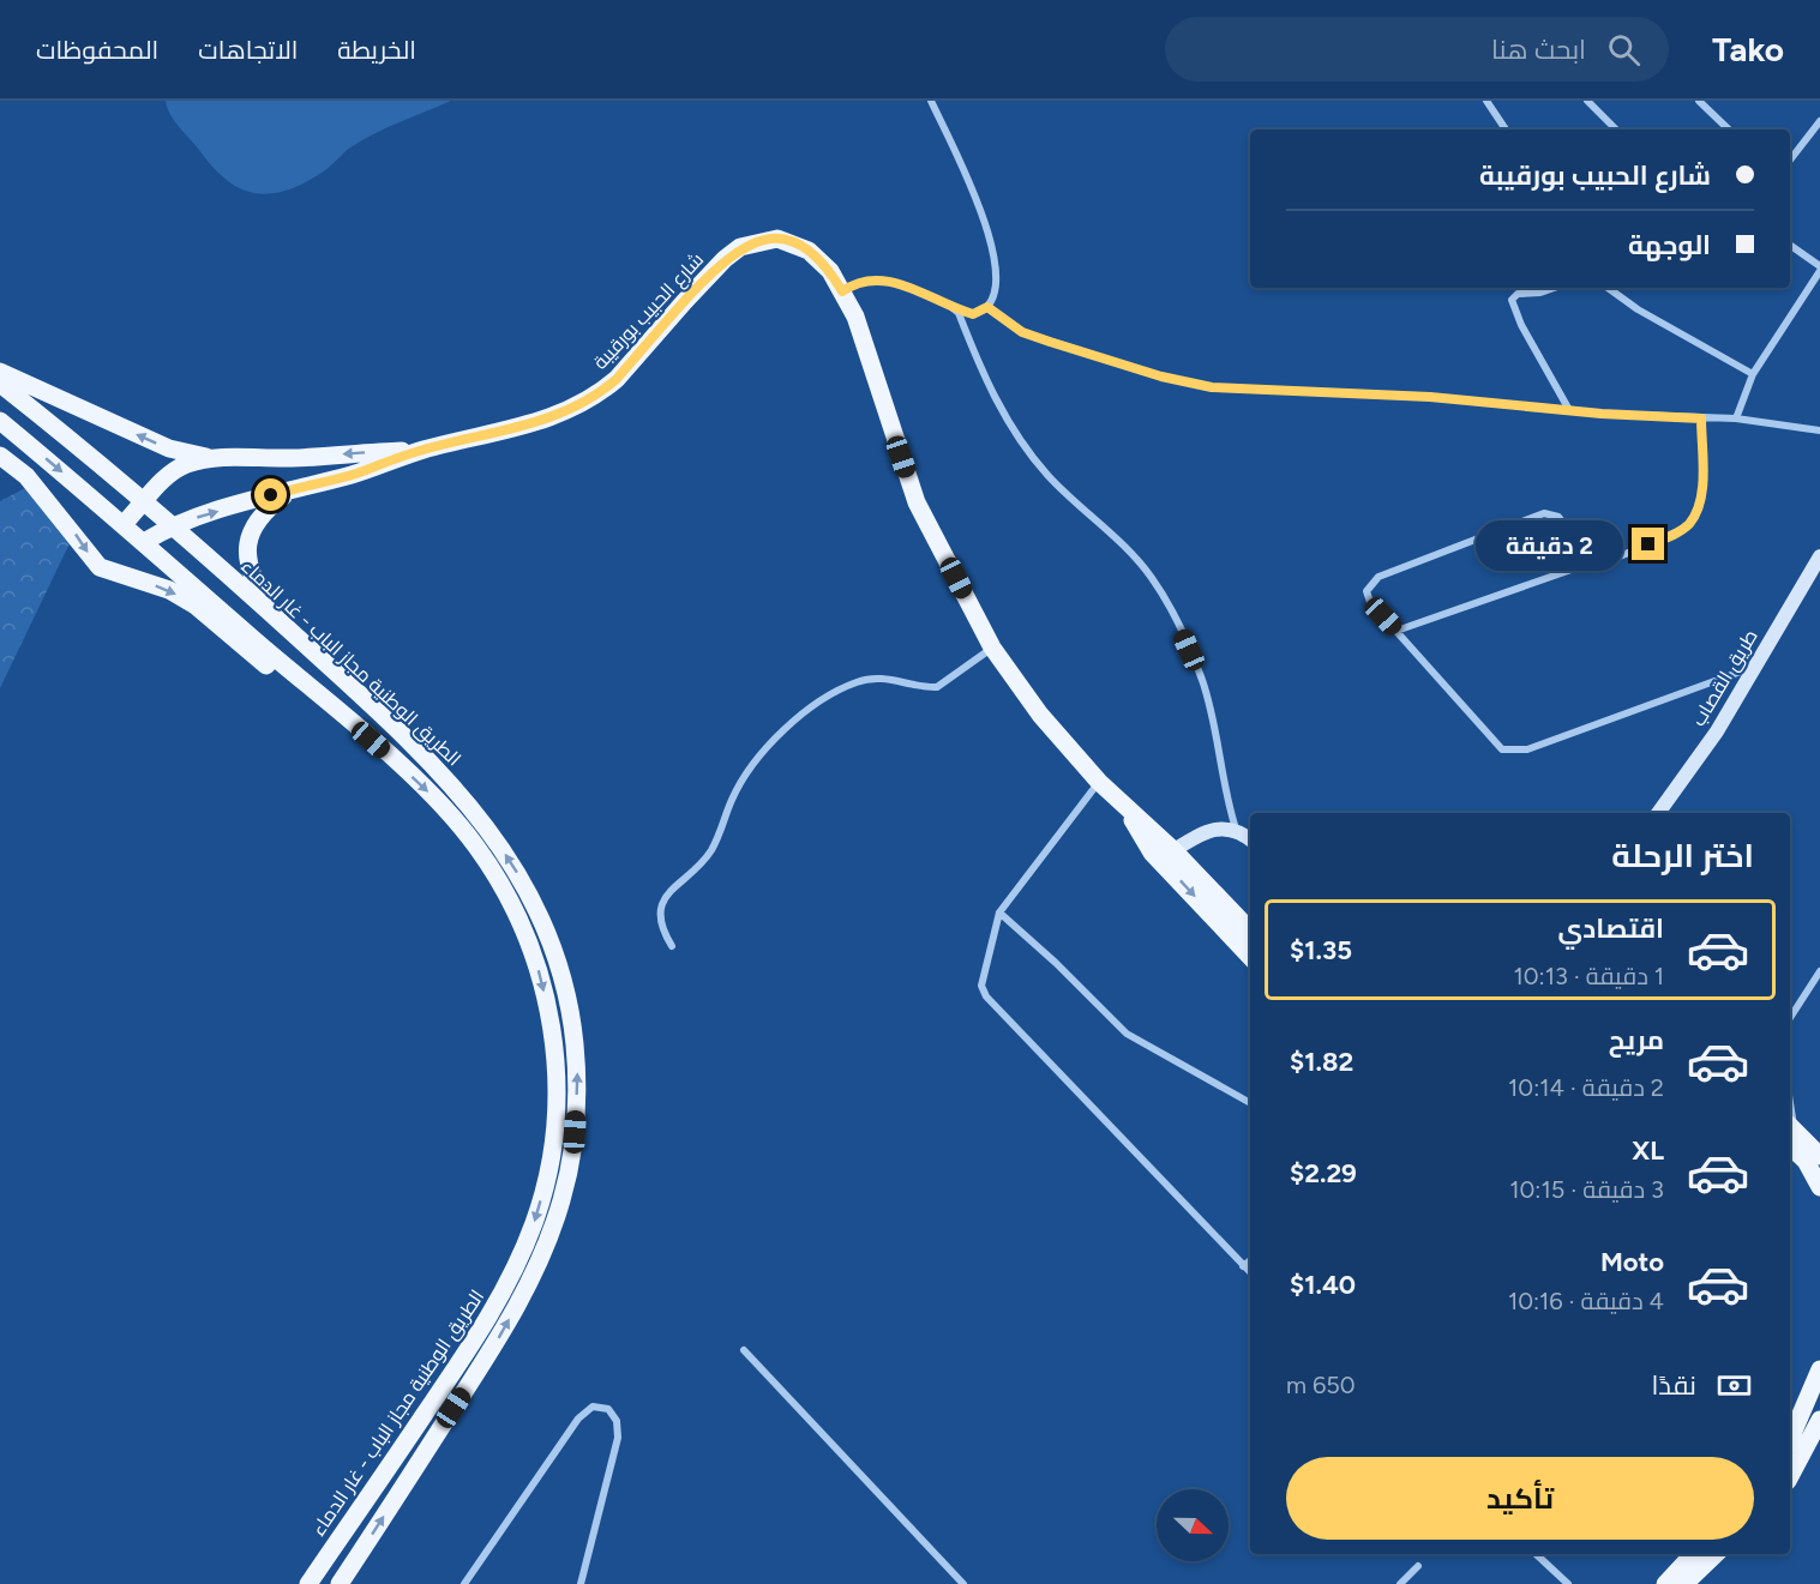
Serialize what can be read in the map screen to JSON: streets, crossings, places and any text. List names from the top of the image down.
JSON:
{
  "streets": {
    "main road": ["شارع الحبيب بورقيبة", "الطريق الوطنية مجاز الباب - غار الدماء", "طريق القصاب"]
  },
  "crossings": [
    ["شارع الحبيب بورقيبة", "الطريق الوطنية مجاز الباب - غار الدماء"]
  ],
  "north": "right",
  "page": {
    "header": "Tako",
    "search": "ابحث هنا",
    "nav": ["الخريطة", "الاتجاهات", "المحفوظات"],
    "banner": ["شارع الحبيب بورقيبة", "الوجهة"],
    "bubble": "2 دقيقة",
    "heading": "اختر الرحلة",
    "list": [
      {
        "name": "اقتصادي",
        "note": "1 دقيقة · 10:13",
        "value": "$1.35"
      },
      {
        "name": "مريح",
        "note": "2 دقيقة · 10:14",
        "value": "$1.82"
      },
      {
        "name": "XL",
        "note": "3 دقيقة · 10:15",
        "value": "$2.29"
      },
      {
        "name": "Moto",
        "note": "4 دقيقة · 10:16",
        "value": "$1.40"
      }
    ],
    "pay": ["نقدًا", "650 m"],
    "buttons": "تأكيد"
  }
}
